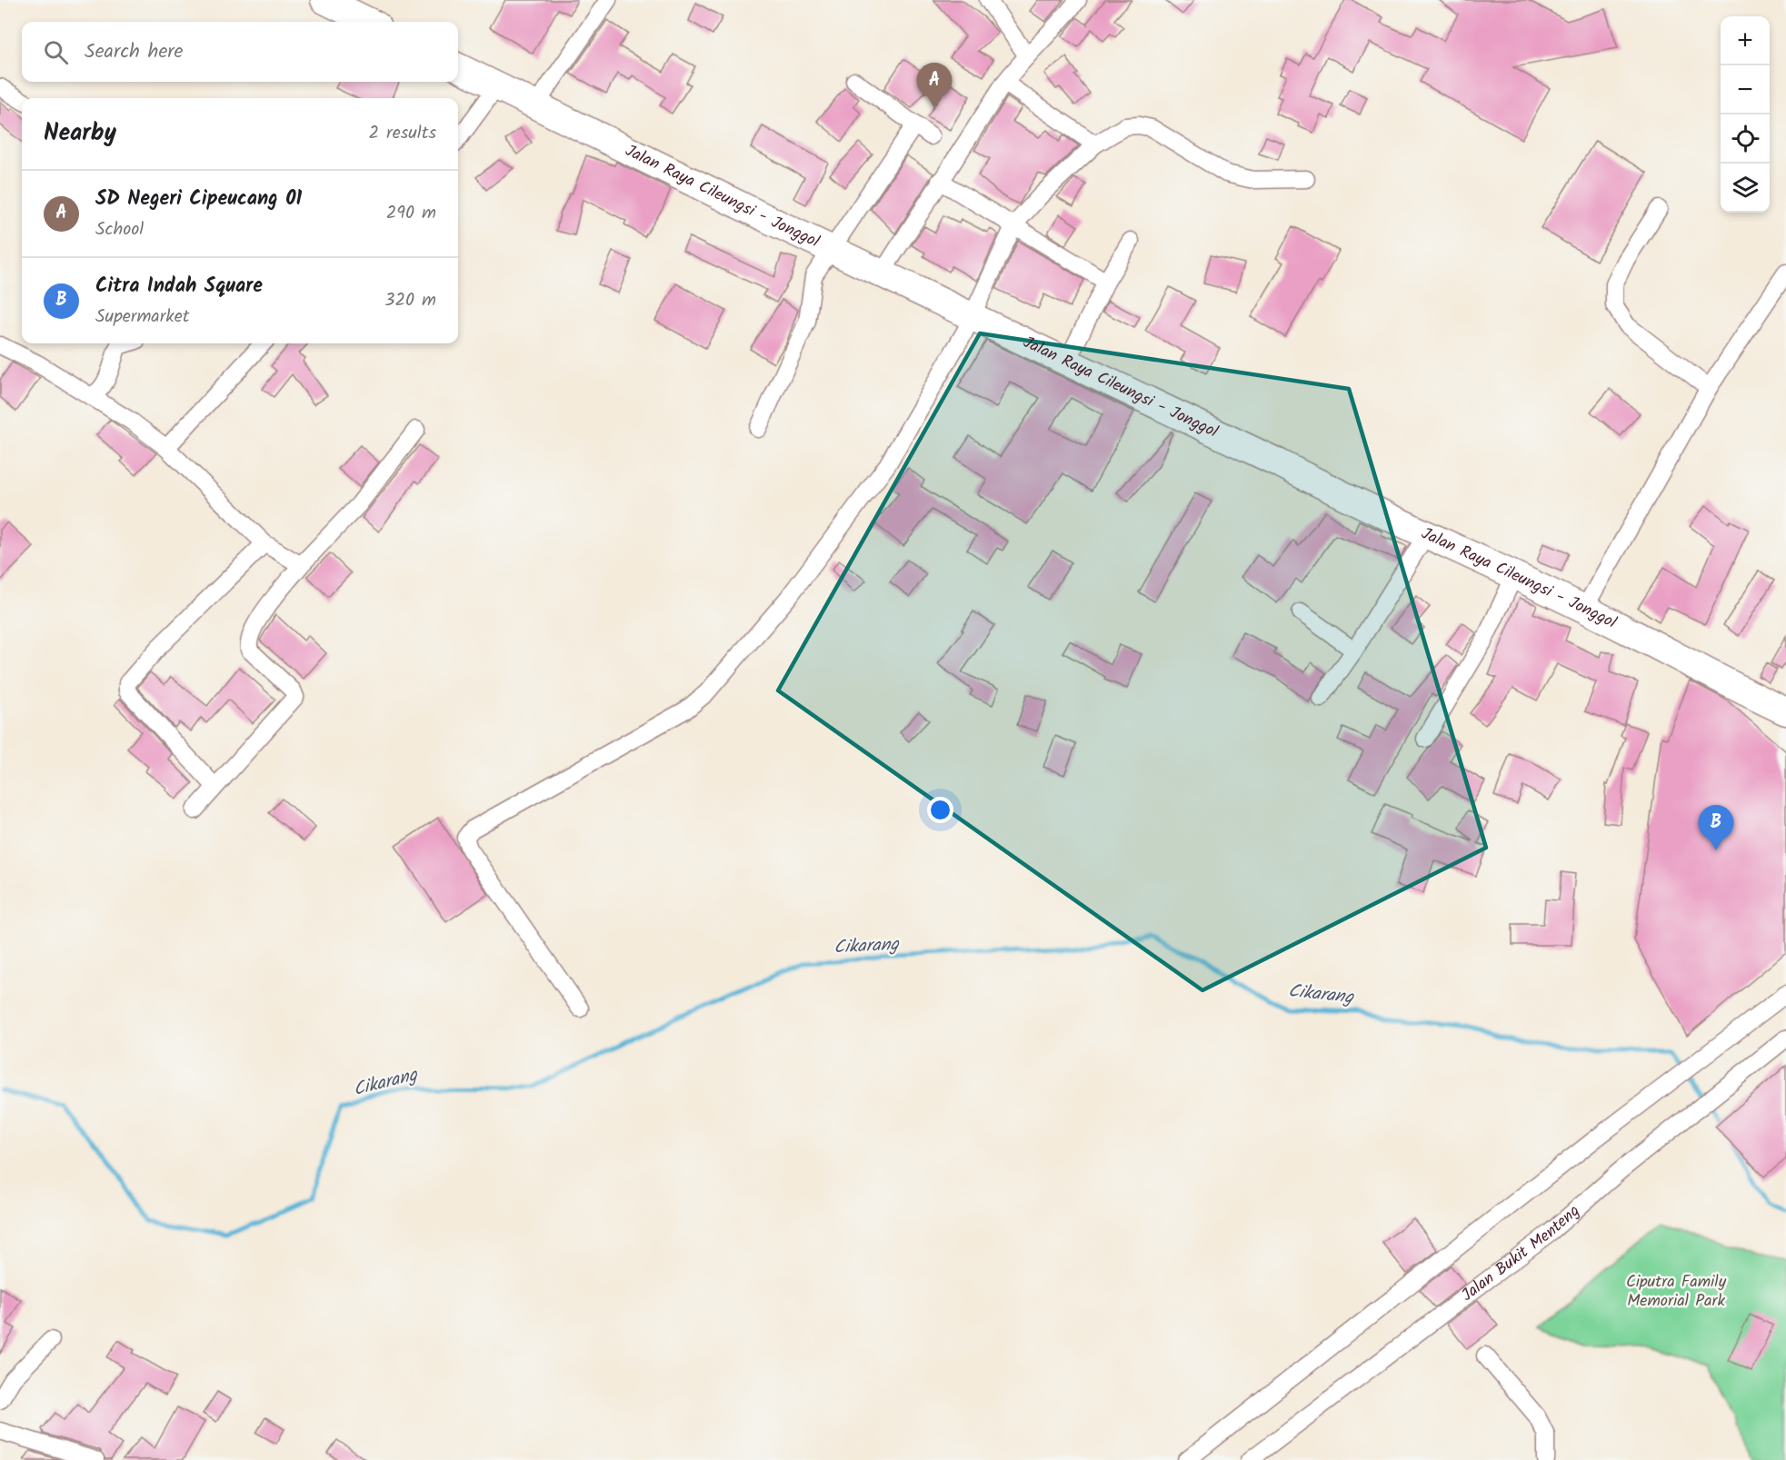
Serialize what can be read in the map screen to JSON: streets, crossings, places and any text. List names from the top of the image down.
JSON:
{
  "streets": {
    "main road": ["Jalan Raya Cileungsi - Jonggol"],
    "street": ["Jalan Bukit Menteng"]
  },
  "water": ["Cikarang"],
  "parks": ["Ciputra Family Memorial Park"],
  "page": {
    "map_buttons": ["+", "−"],
    "search": "Search here",
    "pins": ["A", "B"],
    "heading": ["Nearby", "2 results"],
    "list": [
      {
        "mark": "A",
        "name": "SD Negeri Cipeucang 01",
        "note": "School",
        "value": "290 m"
      },
      {
        "mark": "B",
        "name": "Citra Indah Square",
        "note": "Supermarket",
        "value": "320 m"
      }
    ]
  }
}
